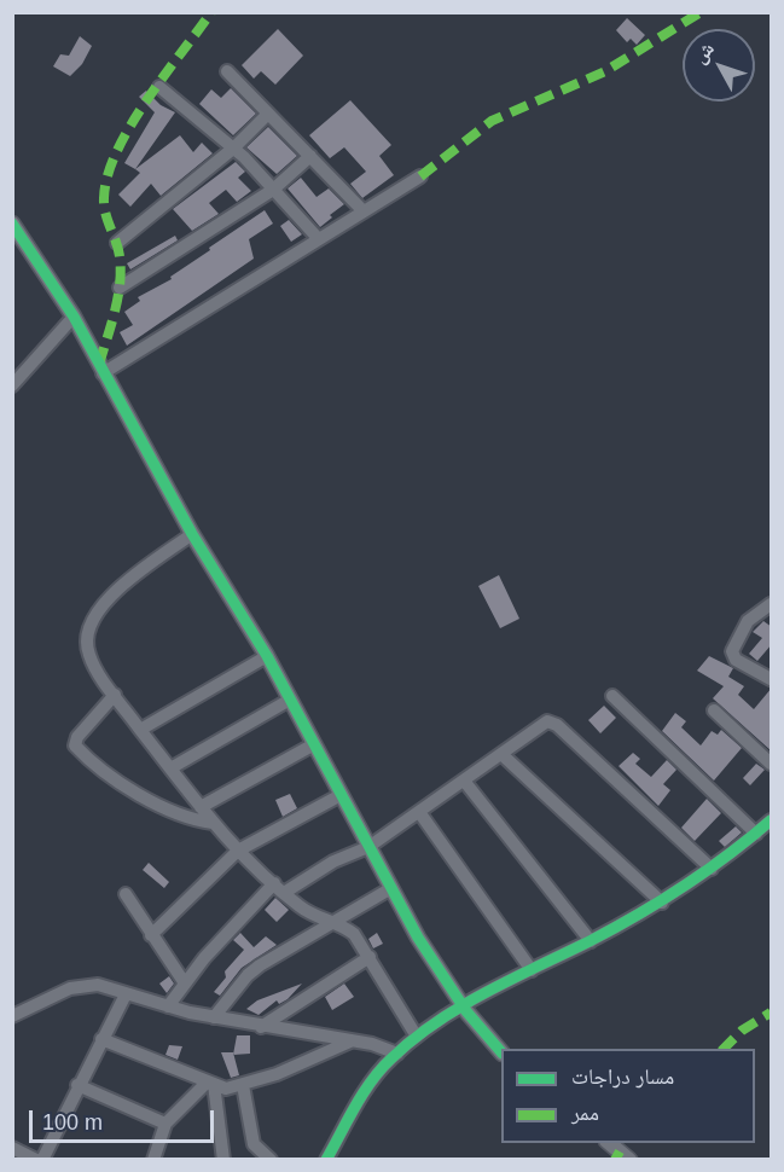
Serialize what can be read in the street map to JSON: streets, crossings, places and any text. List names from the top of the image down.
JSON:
{
  "legend": ["مسار دراجات", "ممر"],
  "scale_bar": "100 m",
  "north": "top left"
}
